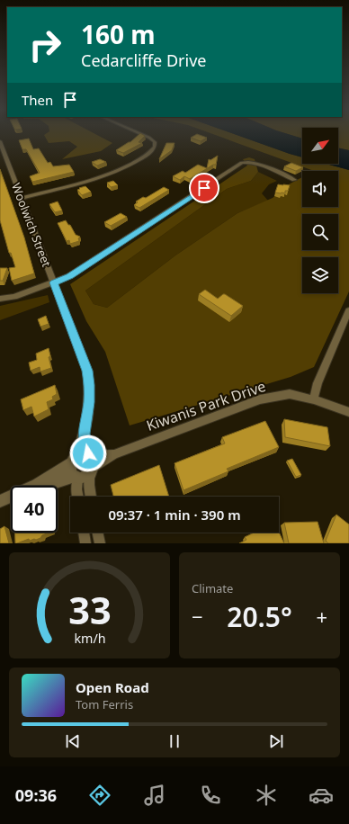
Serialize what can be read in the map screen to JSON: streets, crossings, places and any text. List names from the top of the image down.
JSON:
{
  "streets": {
    "street": ["Woolwich Street", "Kiwanis Park Drive"]
  },
  "crossings": [
    ["Woolwich Street", "Kiwanis Park Drive"]
  ],
  "north": "top right",
  "page": {
    "turn": ["160 m", "Cedarcliffe Drive"],
    "then": "Then",
    "limit": "40",
    "trip": "09:37 · 1 min · 390 m",
    "tile": "Climate",
    "heat": ["−", "20.5°", "+"],
    "song": ["Open Road", "Tom Ferris"],
    "tabs": "09:36",
    "gauge": ["33", "km/h"]
  }
}
